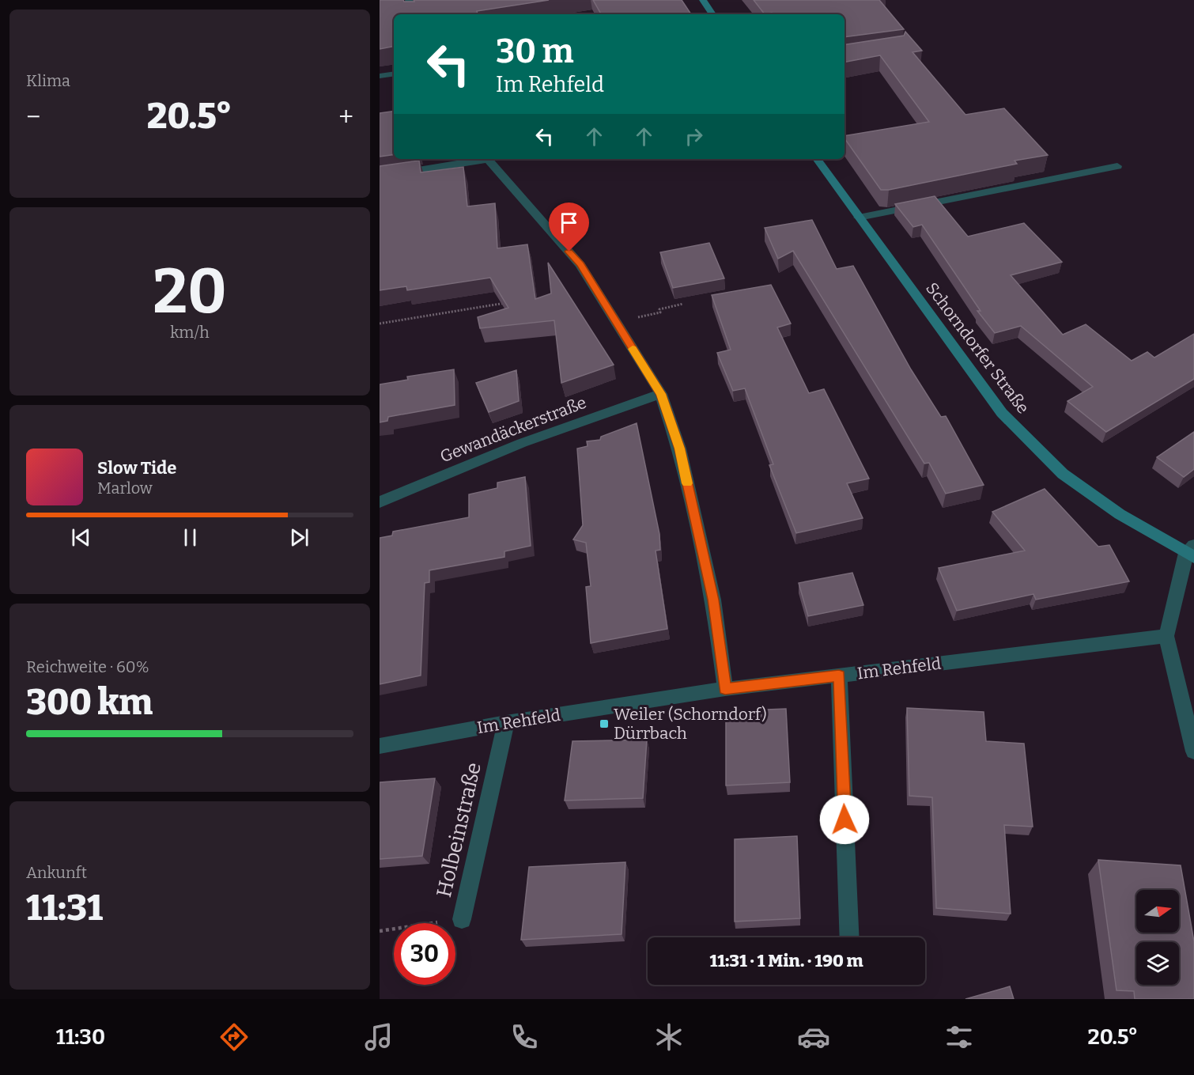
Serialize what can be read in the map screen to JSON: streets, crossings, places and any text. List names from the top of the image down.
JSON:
{
  "streets": {
    "street": [
      "Schorndorfer Straße",
      "Gewandäckerstraße",
      "Im Rehfeld",
      "Holbeinstraße"
    ]
  },
  "crossings": [
    ["Im Rehfeld", "Holbeinstraße"]
  ],
  "places": {
    "transit": ["Weiler (Schorndorf) Dürrbach"]
  },
  "north": "right",
  "page": {
    "tile": [
      "Klima",
      ["20", "km/h"],
      ["Reichweite · 60%", "300 km"],
      ["Ankunft", "11:31"]
    ],
    "turn": ["30 m", "Im Rehfeld"],
    "heat": ["−", "20.5°", "+"],
    "song": ["Slow Tide", "Marlow"],
    "limit": "30",
    "trip": "11:31 · 1 Min. · 190 m",
    "tabs": ["11:30", "20.5°"]
  }
}
